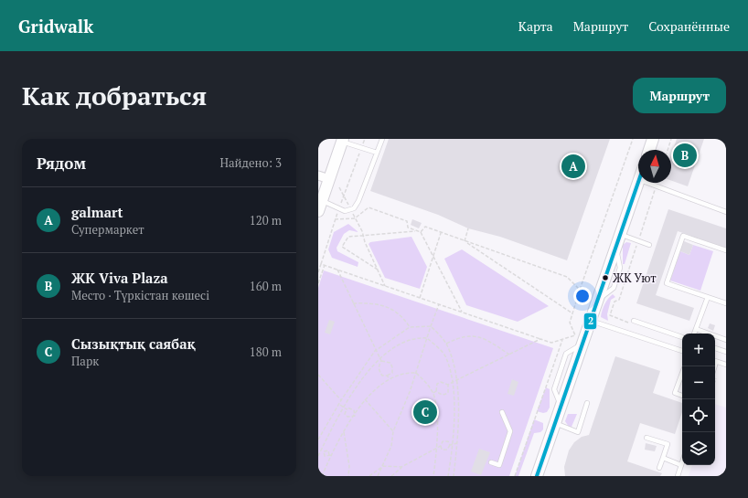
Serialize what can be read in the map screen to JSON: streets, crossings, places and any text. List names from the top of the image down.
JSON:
{
  "places": ["ЖК Уют"],
  "lines": ["transit line 2"],
  "north": "top",
  "page": {
    "header": "Gridwalk",
    "nav": ["Карта", "Маршрут", "Сохранённые"],
    "buttons": "Маршрут",
    "title": "Как добраться",
    "heading": ["Рядом", "Найдено: 3"],
    "pins": ["B", "A", "C"],
    "list": [
      {
        "mark": "A",
        "name": "galmart",
        "note": "Супермаркет",
        "value": "120 m"
      },
      {
        "mark": "B",
        "name": "ЖК Viva Plaza",
        "note": "Место · Түркістан көшесі",
        "value": "160 m"
      },
      {
        "mark": "C",
        "name": "Сызықтық саябақ",
        "note": "Парк",
        "value": "180 m"
      }
    ],
    "map_buttons": ["+", "−"]
  }
}
